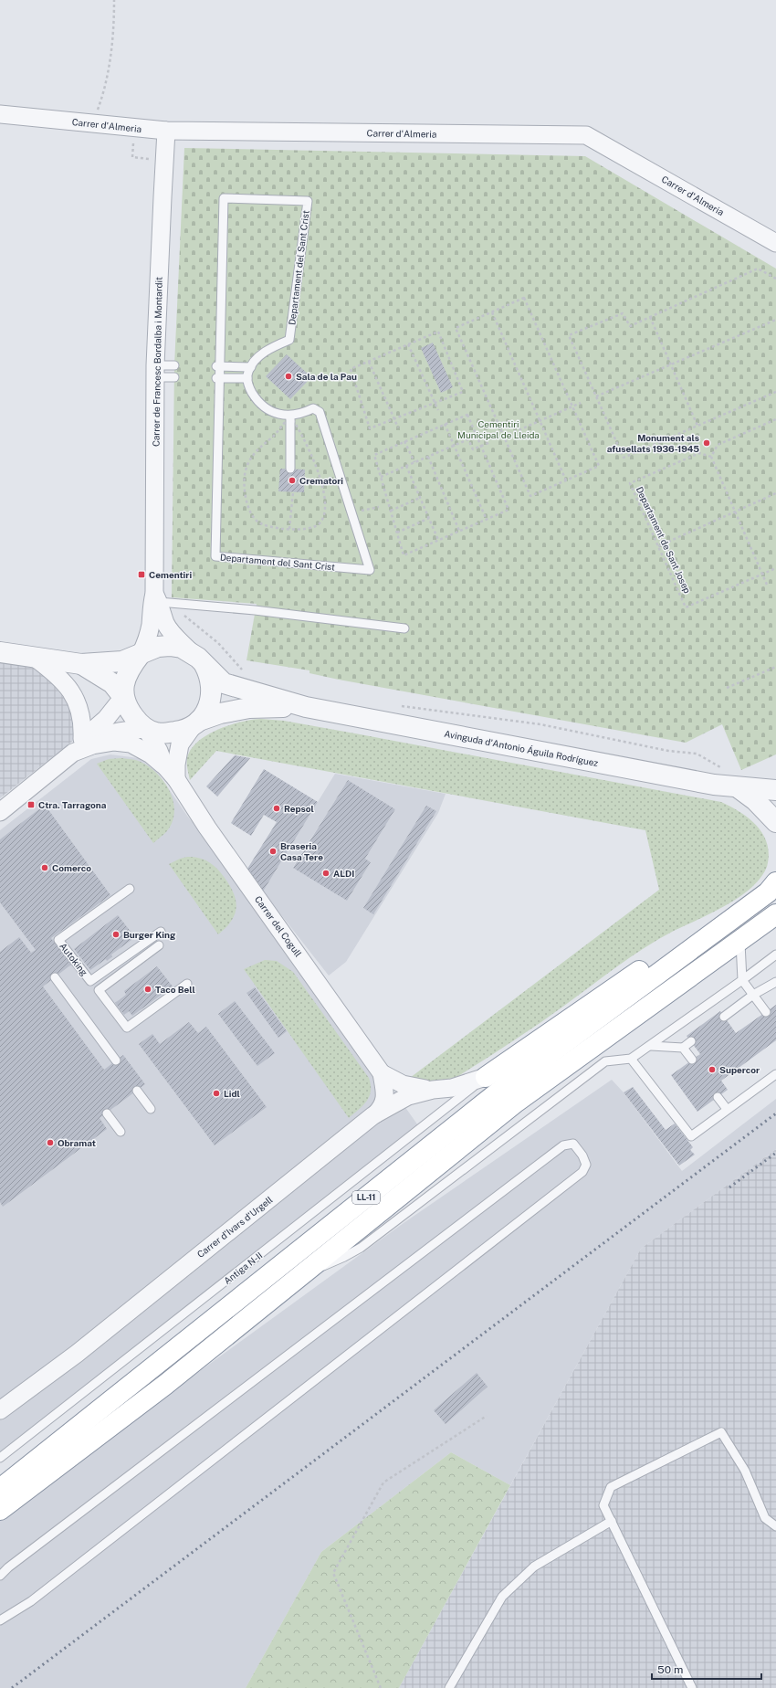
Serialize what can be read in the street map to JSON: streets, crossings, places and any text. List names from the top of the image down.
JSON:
{
  "streets": {
    "highway": ["LL-11"],
    "street": [
      "Carrer d'Almeria",
      "Carrer de Francesc Bordalba i Montardit",
      "Avinguda d'Antonio Águila Rodríguez",
      "Carrer del Cogull",
      "Carrer d'Ivars d'Urgell"
    ],
    "lane": ["Departament del Sant Crist", "Autoking", "Antiga N-II"],
    "path": ["Departament de Sant Josep"]
  },
  "crossings": [
    ["Carrer d'Almeria", "Carrer de Francesc Bordalba i Montardit"],
    ["Carrer de Francesc Bordalba i Montardit", "Avinguda d'Antonio Águila Rodríguez"],
    ["Carrer de Francesc Bordalba i Montardit", "Carrer del Cogull"],
    ["Avinguda d'Antonio Águila Rodríguez", "Carrer del Cogull"],
    ["Carrer d'Ivars d'Urgell", "Antiga N-II"]
  ],
  "parks": ["Cementiri Municipal de Lleida"],
  "places": {
    "other": [
      "Sala de la Pau",
      "Monument als afusellats 1936-1945",
      "Crematori",
      "Repsol",
      "Braseria Casa Tere",
      "Comerco",
      "ALDI",
      "Burger King",
      "Taco Bell",
      "Supercor",
      "Lidl",
      "Obramat"
    ],
    "transit": ["Cementiri", "Ctra. Tarragona"]
  },
  "scale_bar": "50 m"
}
